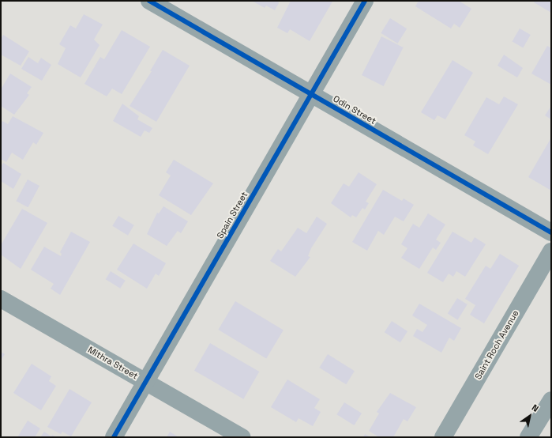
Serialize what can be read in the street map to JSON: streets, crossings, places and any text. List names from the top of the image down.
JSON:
{
  "streets": {
    "street": [
      "Odin Street",
      "Spain Street",
      "Saint Roch Avenue",
      "Mithra Street"
    ]
  },
  "crossings": [
    ["Odin Street", "Spain Street"],
    ["Spain Street", "Mithra Street"]
  ],
  "north": "top right"
}
